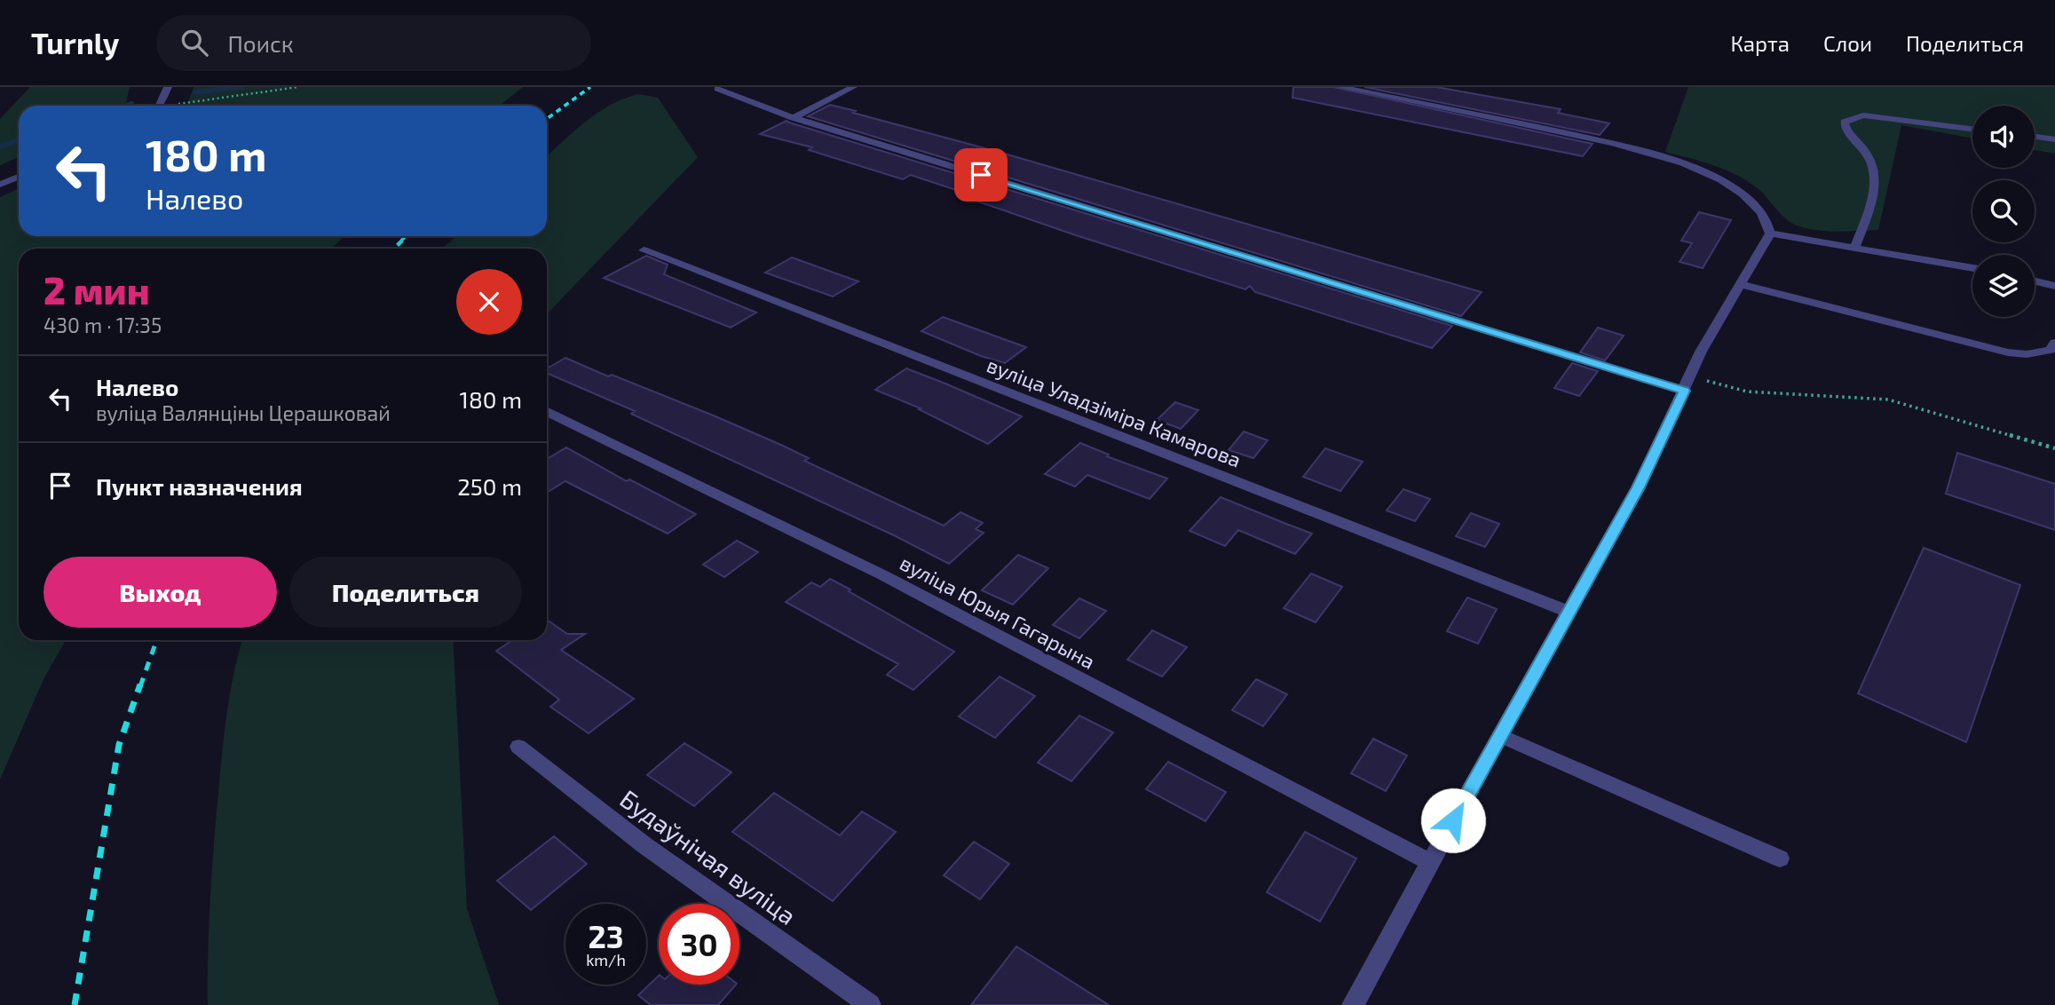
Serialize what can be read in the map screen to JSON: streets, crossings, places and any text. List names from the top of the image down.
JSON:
{
  "streets": {
    "street": ["вуліца Уладзіміра Камарова", "вуліца Юрыя Гагарына", "Будаўнічая вуліца"]
  },
  "page": {
    "header": "Turnly",
    "search": "Поиск",
    "nav": ["Карта", "Слои", "Поделиться"],
    "turn": ["180 m", "Налево"],
    "heading": ["2 мин", "430 m · 17:35"],
    "list": [
      {
        "name": "Налево",
        "note": "вуліца Валянціны Церашковай",
        "value": "180 m"
      },
      {
        "name": "Пункт назначения",
        "value": "250 m"
      }
    ],
    "buttons": ["Выход", "Поделиться"],
    "speed": "23 km/h",
    "limit": "30"
  }
}
